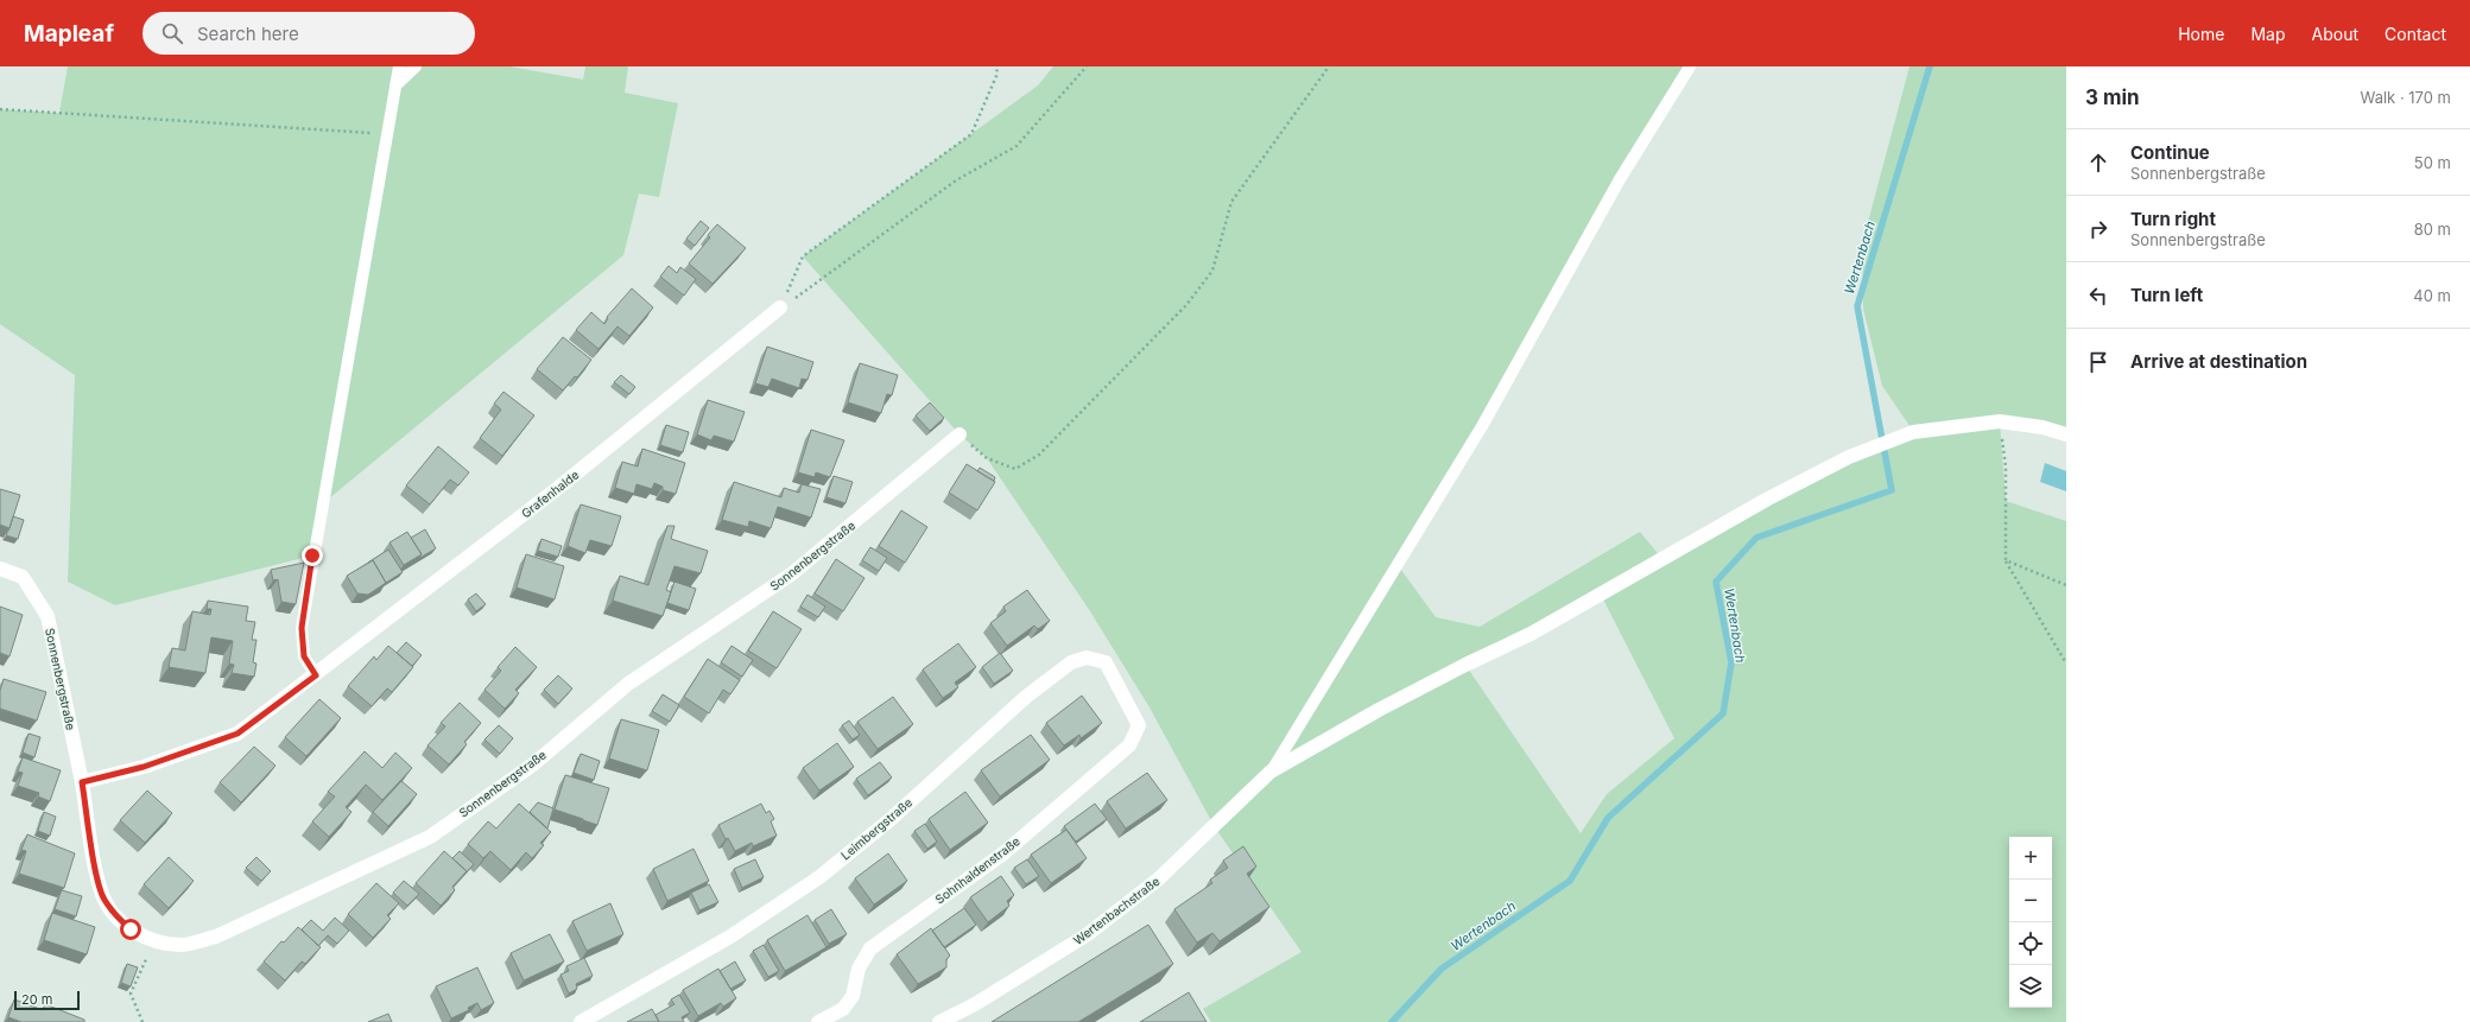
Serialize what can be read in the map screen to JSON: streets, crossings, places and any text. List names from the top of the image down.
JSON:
{
  "streets": {
    "street": [
      "Grafenhalde",
      "Sonnenbergstraße",
      "Leimbergstraße",
      "Sohnhaldenstraße",
      "Wertenbachstraße"
    ]
  },
  "crossings": [
    ["Leimbergstraße", "Sohnhaldenstraße"]
  ],
  "water": ["Wertenbach"],
  "scale_bar": "20 m",
  "page": {
    "header": "Mapleaf",
    "search": "Search here",
    "nav": [
      "Home",
      "Map",
      "About",
      "Contact"
    ],
    "heading": ["3 min", "Walk · 170 m"],
    "list": [
      ["Continue", "Sonnenbergstraße", "50 m"],
      ["Turn right", "Sonnenbergstraße", "80 m"],
      ["Turn left", "40 m"],
      "Arrive at destination"
    ],
    "map_buttons": ["+", "−"],
    "scale": "20 m"
  }
}
